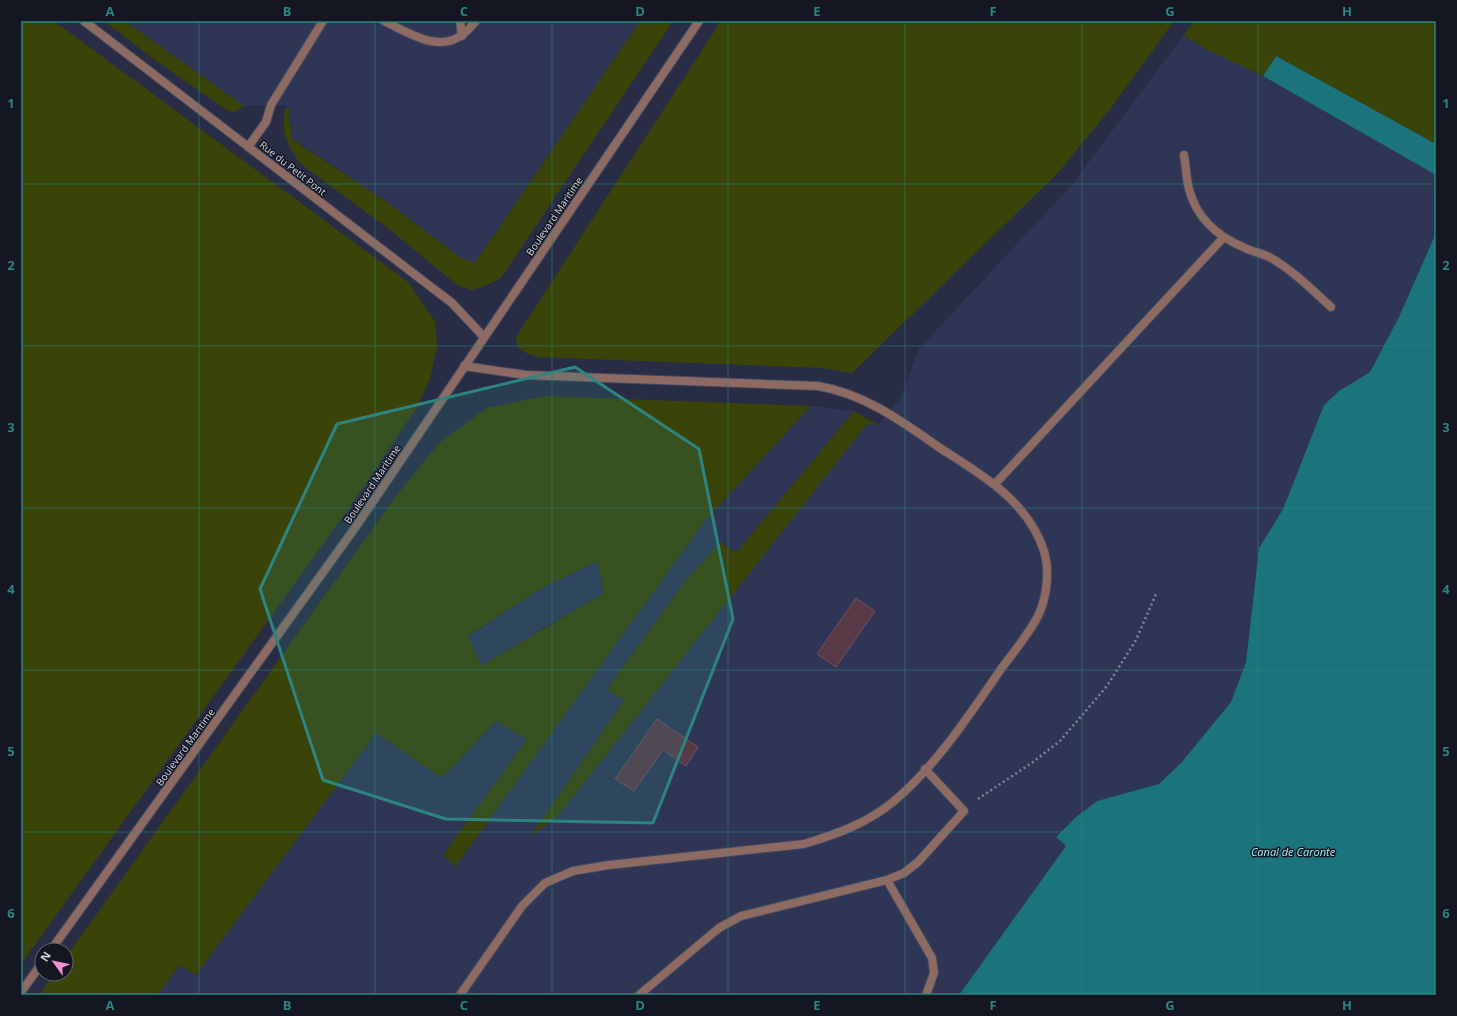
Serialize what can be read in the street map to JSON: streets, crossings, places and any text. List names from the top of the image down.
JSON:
{
  "streets": {
    "street": ["Rue du Petit Pont", "Boulevard Maritime"]
  },
  "crossings": [
    ["Rue du Petit Pont", "Boulevard Maritime"]
  ],
  "water": ["Canal de Caronte"],
  "north": "top left",
  "grid": {
    "columns": [
      "A",
      "B",
      "C",
      "D",
      "E",
      "F",
      "G",
      "H"
    ],
    "rows": [
      "1",
      "2",
      "3",
      "4",
      "5",
      "6"
    ]
  }
}
